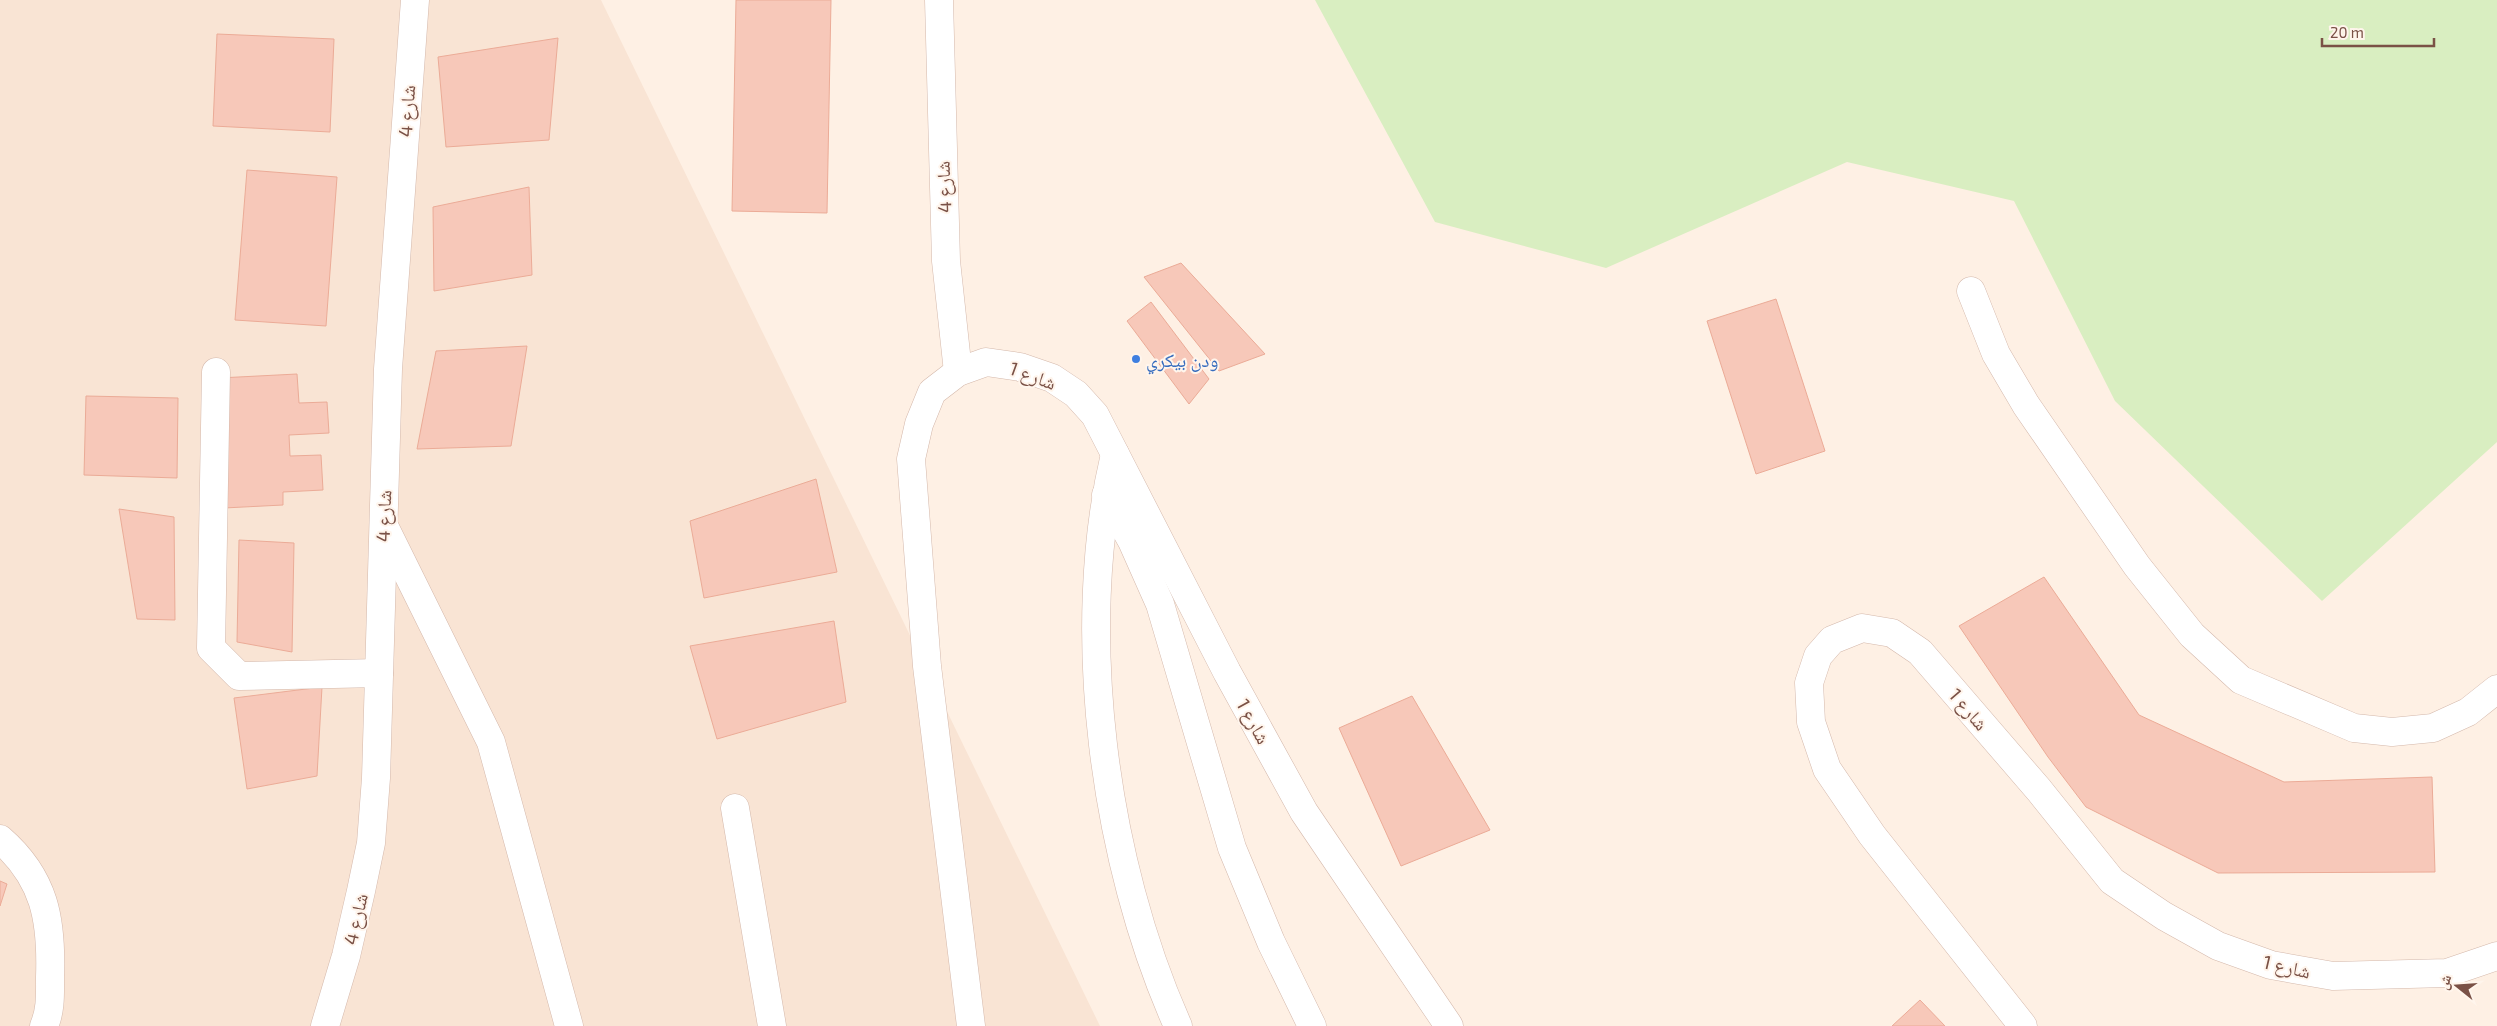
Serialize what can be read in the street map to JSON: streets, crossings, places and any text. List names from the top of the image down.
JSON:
{
  "streets": {
    "street": ["شارع 4", "شارع 1"]
  },
  "crossings": [
    ["شارع 4", "شارع 1"]
  ],
  "places": ["ودن بيكري"],
  "scale_bar": "20 m",
  "north": "left"
}
